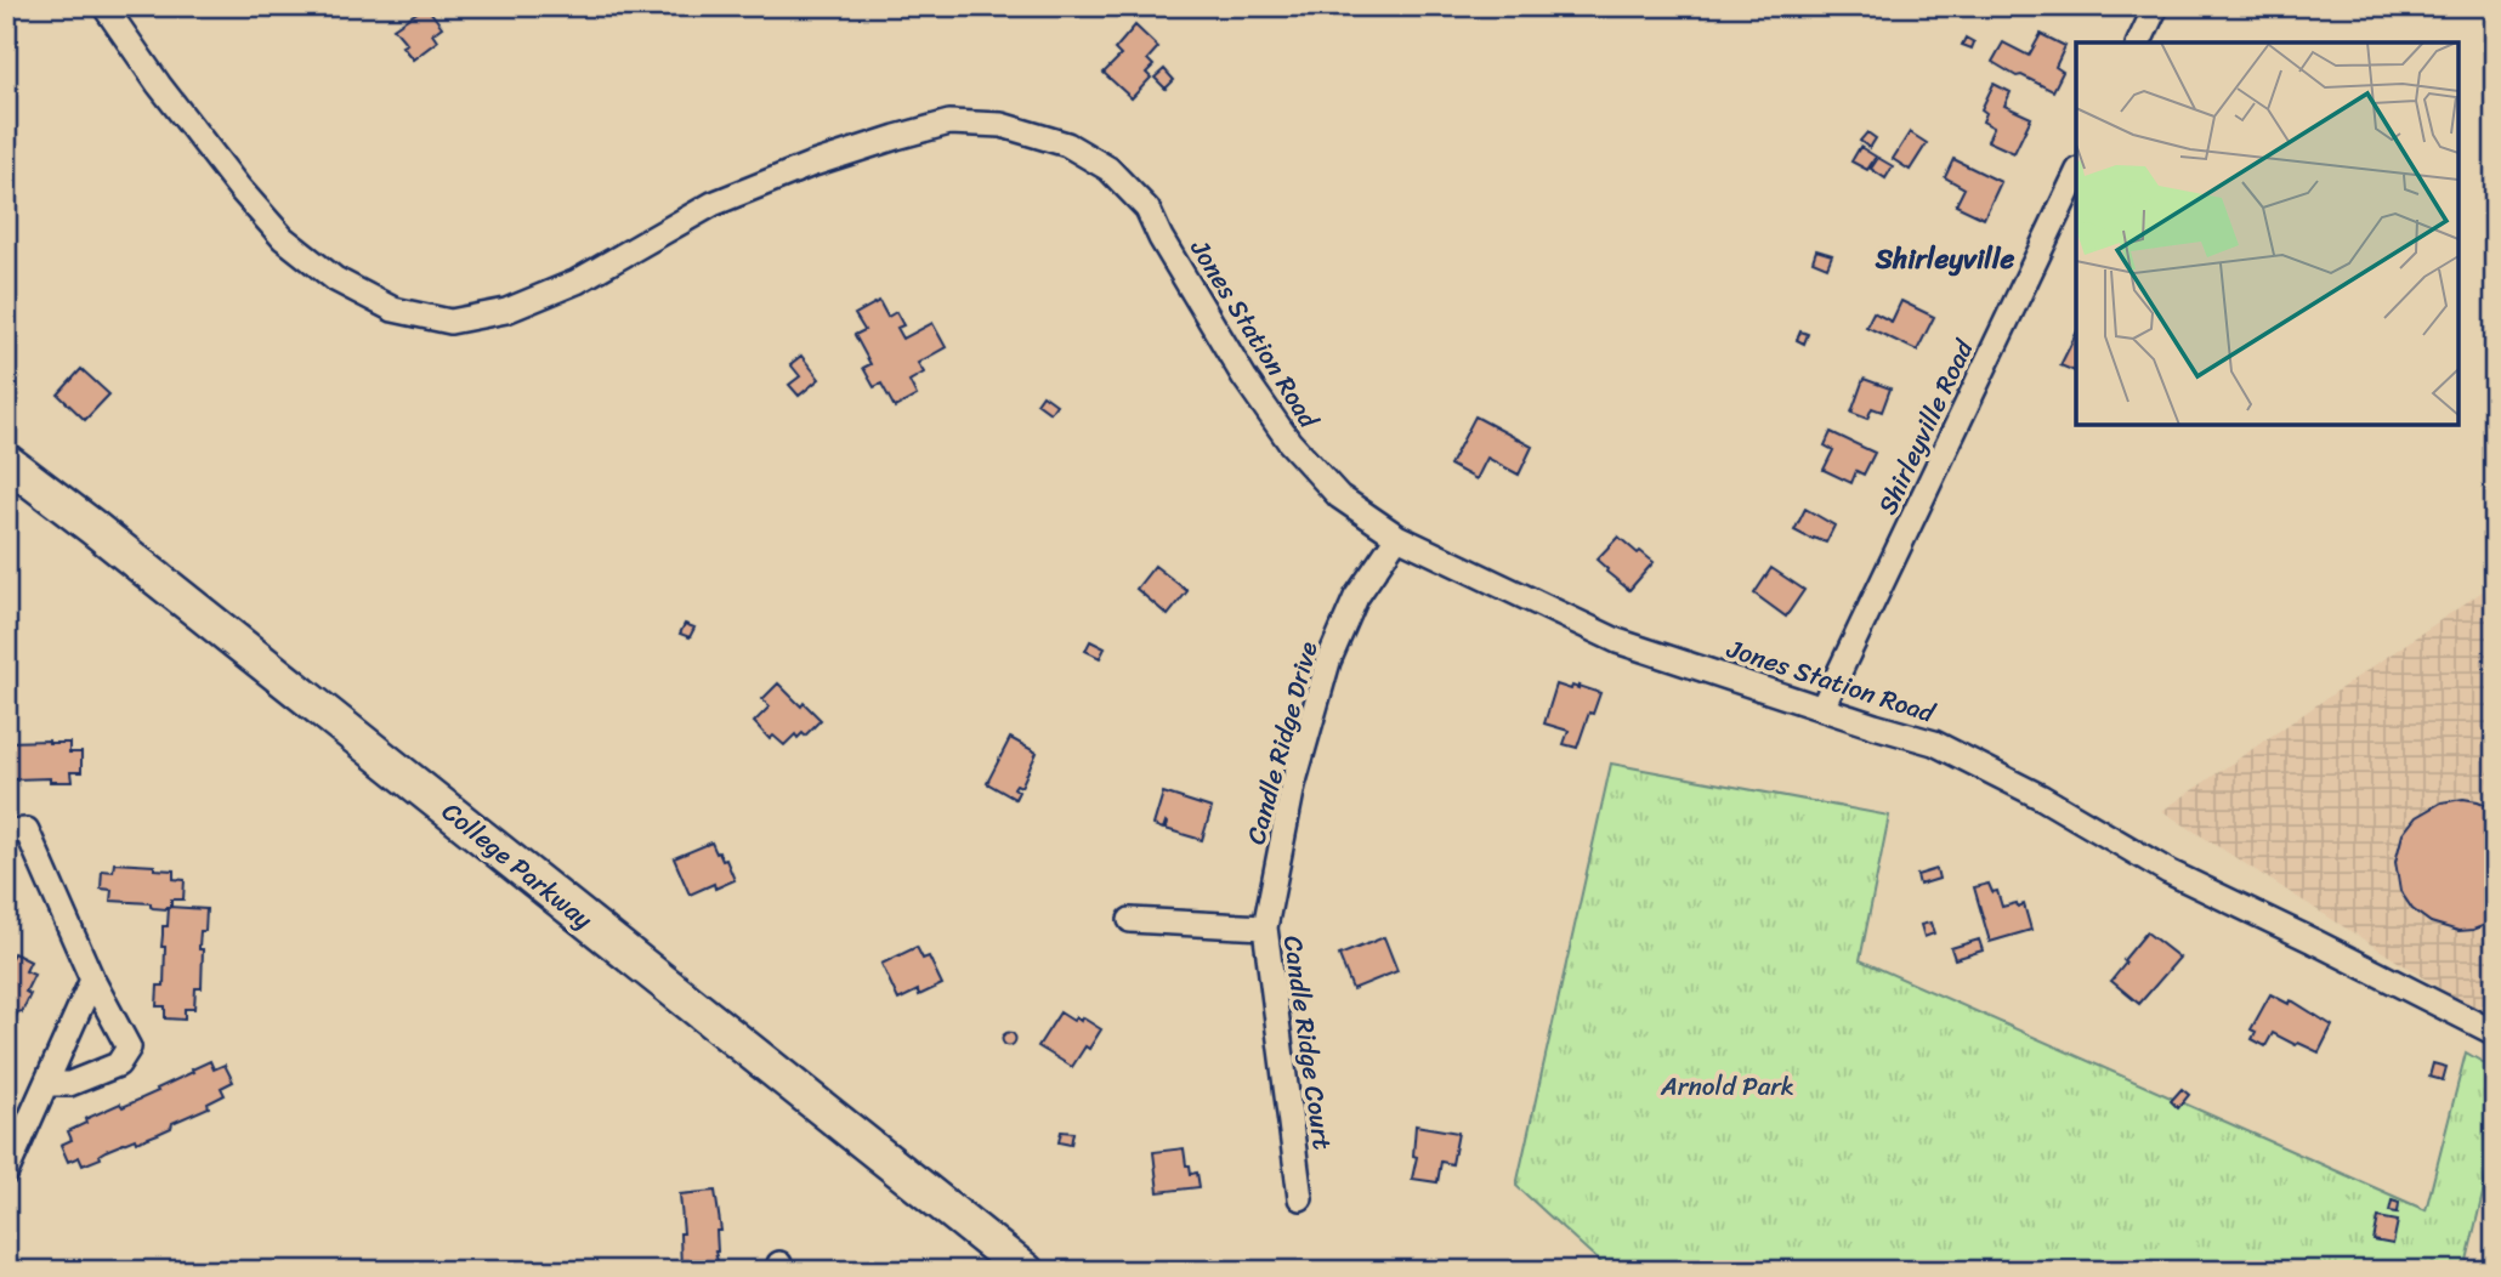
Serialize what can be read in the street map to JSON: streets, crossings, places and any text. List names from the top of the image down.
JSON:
{
  "streets": {
    "main road": ["College Parkway"],
    "street": [
      "Jones Station Road",
      "Shirleyville Road",
      "Candle Ridge Drive",
      "Candle Ridge Court"
    ]
  },
  "crossings": [
    ["Jones Station Road", "Shirleyville Road"],
    ["Jones Station Road", "Candle Ridge Drive"],
    ["Candle Ridge Drive", "Candle Ridge Court"]
  ],
  "districts": ["Shirleyville"],
  "parks": ["Arnold Park"]
}
